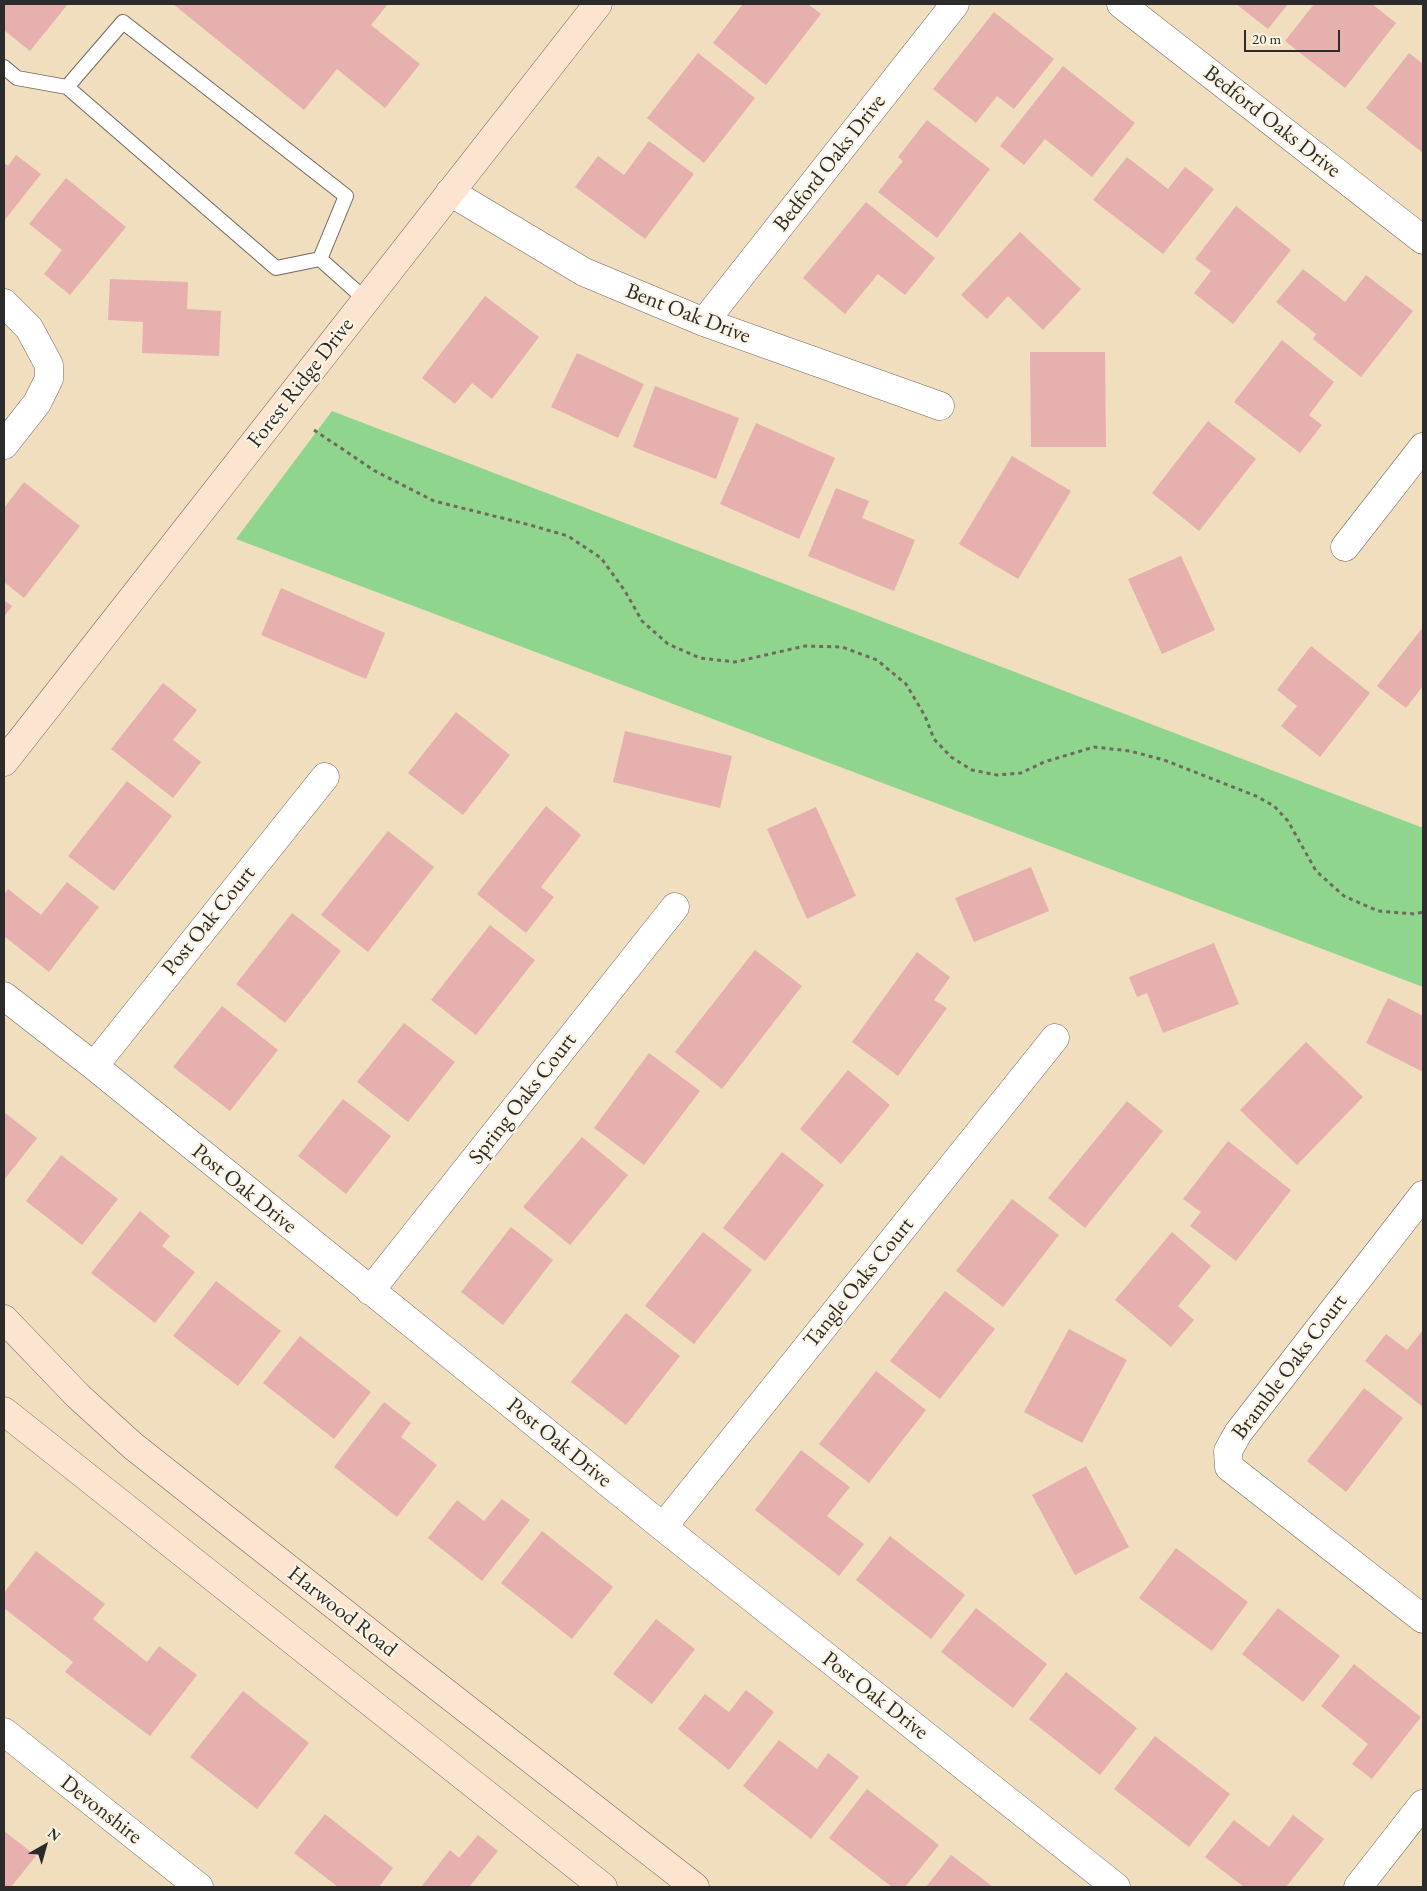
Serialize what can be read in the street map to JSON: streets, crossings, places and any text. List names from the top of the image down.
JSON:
{
  "streets": {
    "main road": ["Forest Ridge Drive", "Harwood Road"],
    "street": [
      "Bedford Oaks Drive",
      "Bent Oak Drive",
      "Post Oak Court",
      "Spring Oaks Court",
      "Post Oak Drive",
      "Tangle Oaks Court",
      "Bramble Oaks Court",
      "Devonshire"
    ]
  },
  "crossings": [
    ["Bedford Oaks Drive", "Bent Oak Drive"],
    ["Bent Oak Drive", "Forest Ridge Drive"],
    ["Post Oak Court", "Post Oak Drive"],
    ["Spring Oaks Court", "Post Oak Drive"],
    ["Post Oak Drive", "Tangle Oaks Court"]
  ],
  "scale_bar": "20 m",
  "north": "top right"
}
